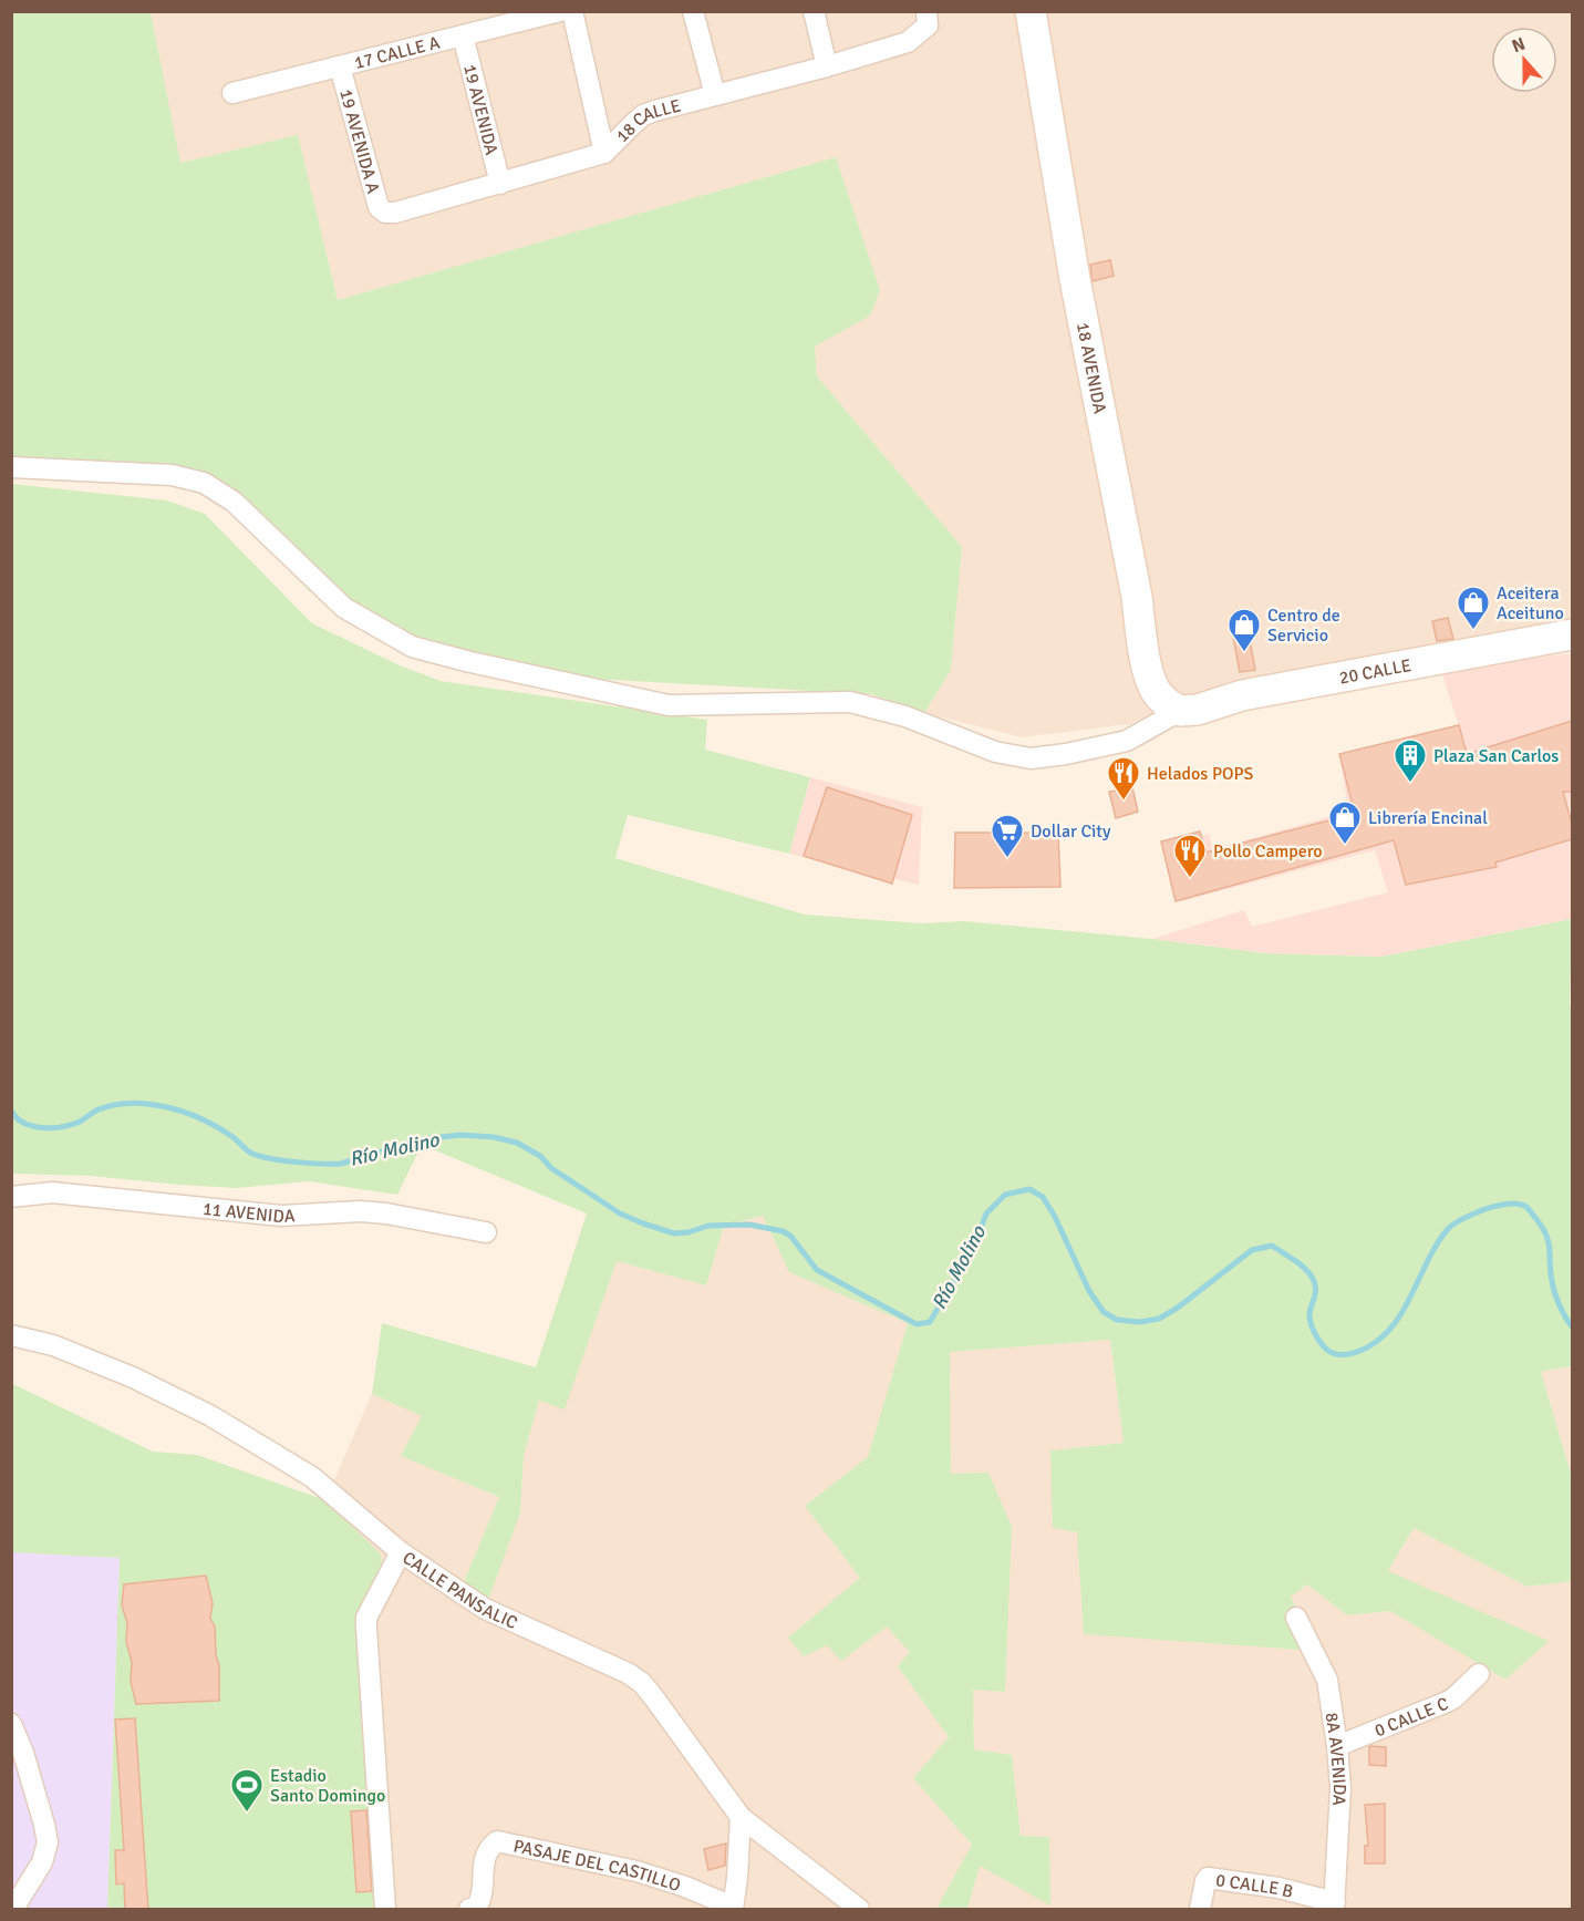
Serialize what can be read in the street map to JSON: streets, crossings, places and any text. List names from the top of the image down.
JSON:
{
  "streets": {
    "street": [
      "17 CALLE A",
      "19 AVENIDA",
      "18 CALLE",
      "19 AVENIDA A",
      "18 AVENIDA",
      "20 CALLE",
      "11 AVENIDA",
      "CALLE PANSALIC",
      "0 CALLE C",
      "8A AVENIDA",
      "PASAJE DEL CASTILLO",
      "0 CALLE B"
    ]
  },
  "crossings": [
    ["17 CALLE A", "19 AVENIDA"],
    ["17 CALLE A", "19 AVENIDA A"],
    ["19 AVENIDA", "18 CALLE"],
    ["18 CALLE", "19 AVENIDA A"],
    ["18 AVENIDA", "20 CALLE"],
    ["0 CALLE C", "8A AVENIDA"],
    ["8A AVENIDA", "0 CALLE B"]
  ],
  "water": ["Río Molino"],
  "places": {
    "shop": ["Aceitera Aceituno", "Centro de Servicio", "Librería Encinal"],
    "building": ["Plaza San Carlos"],
    "restaurant": ["Helados POPS", "Pollo Campero"],
    "supermarket": ["Dollar City"],
    "sports": ["Estadio Santo Domingo"]
  },
  "north": "top"
}
